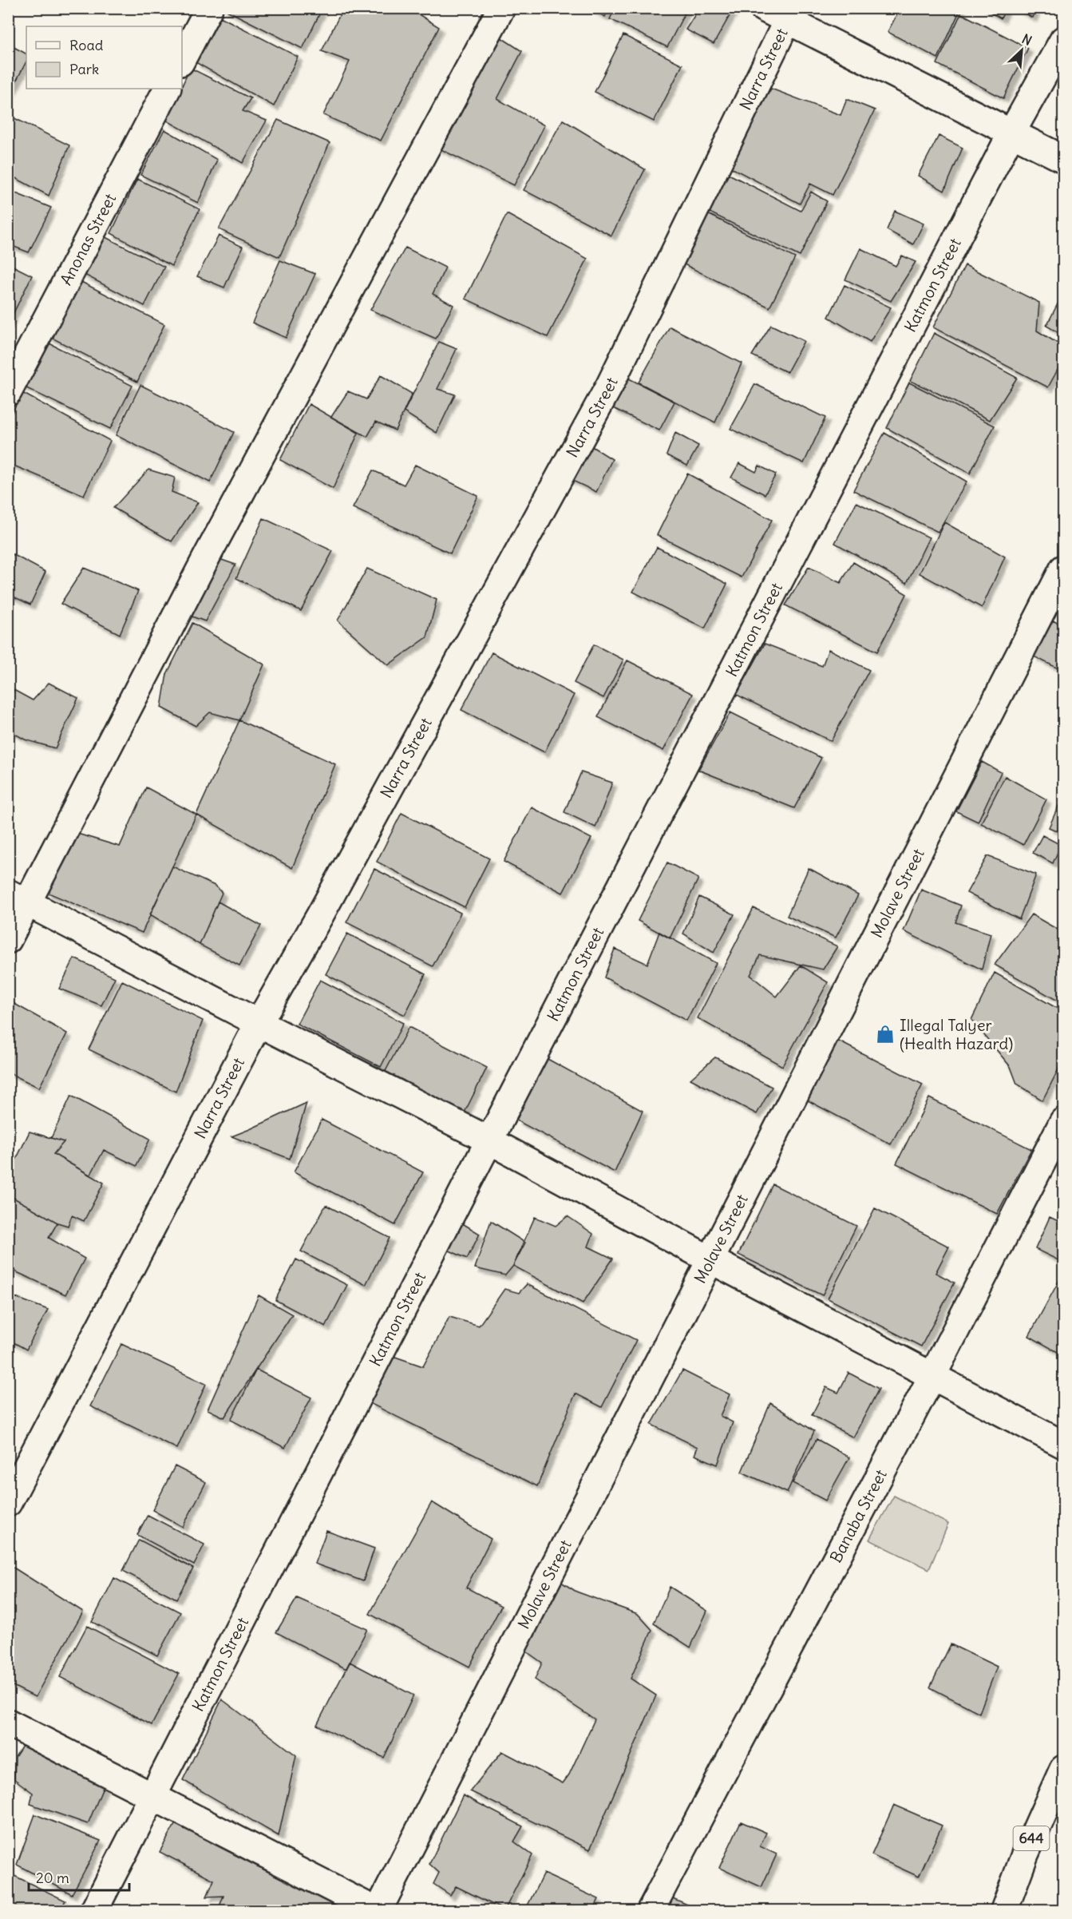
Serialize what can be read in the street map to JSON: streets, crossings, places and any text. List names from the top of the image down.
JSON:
{
  "streets": {
    "street": [
      "Narra Street",
      "Anonas Street",
      "Katmon Street",
      "Molave Street",
      "Banaba Street",
      "644"
    ]
  },
  "places": {
    "shop": ["Illegal Talyer (Health Hazard)"]
  },
  "legend": ["Road", "Park"],
  "scale_bar": "20 m",
  "north": "top right"
}
